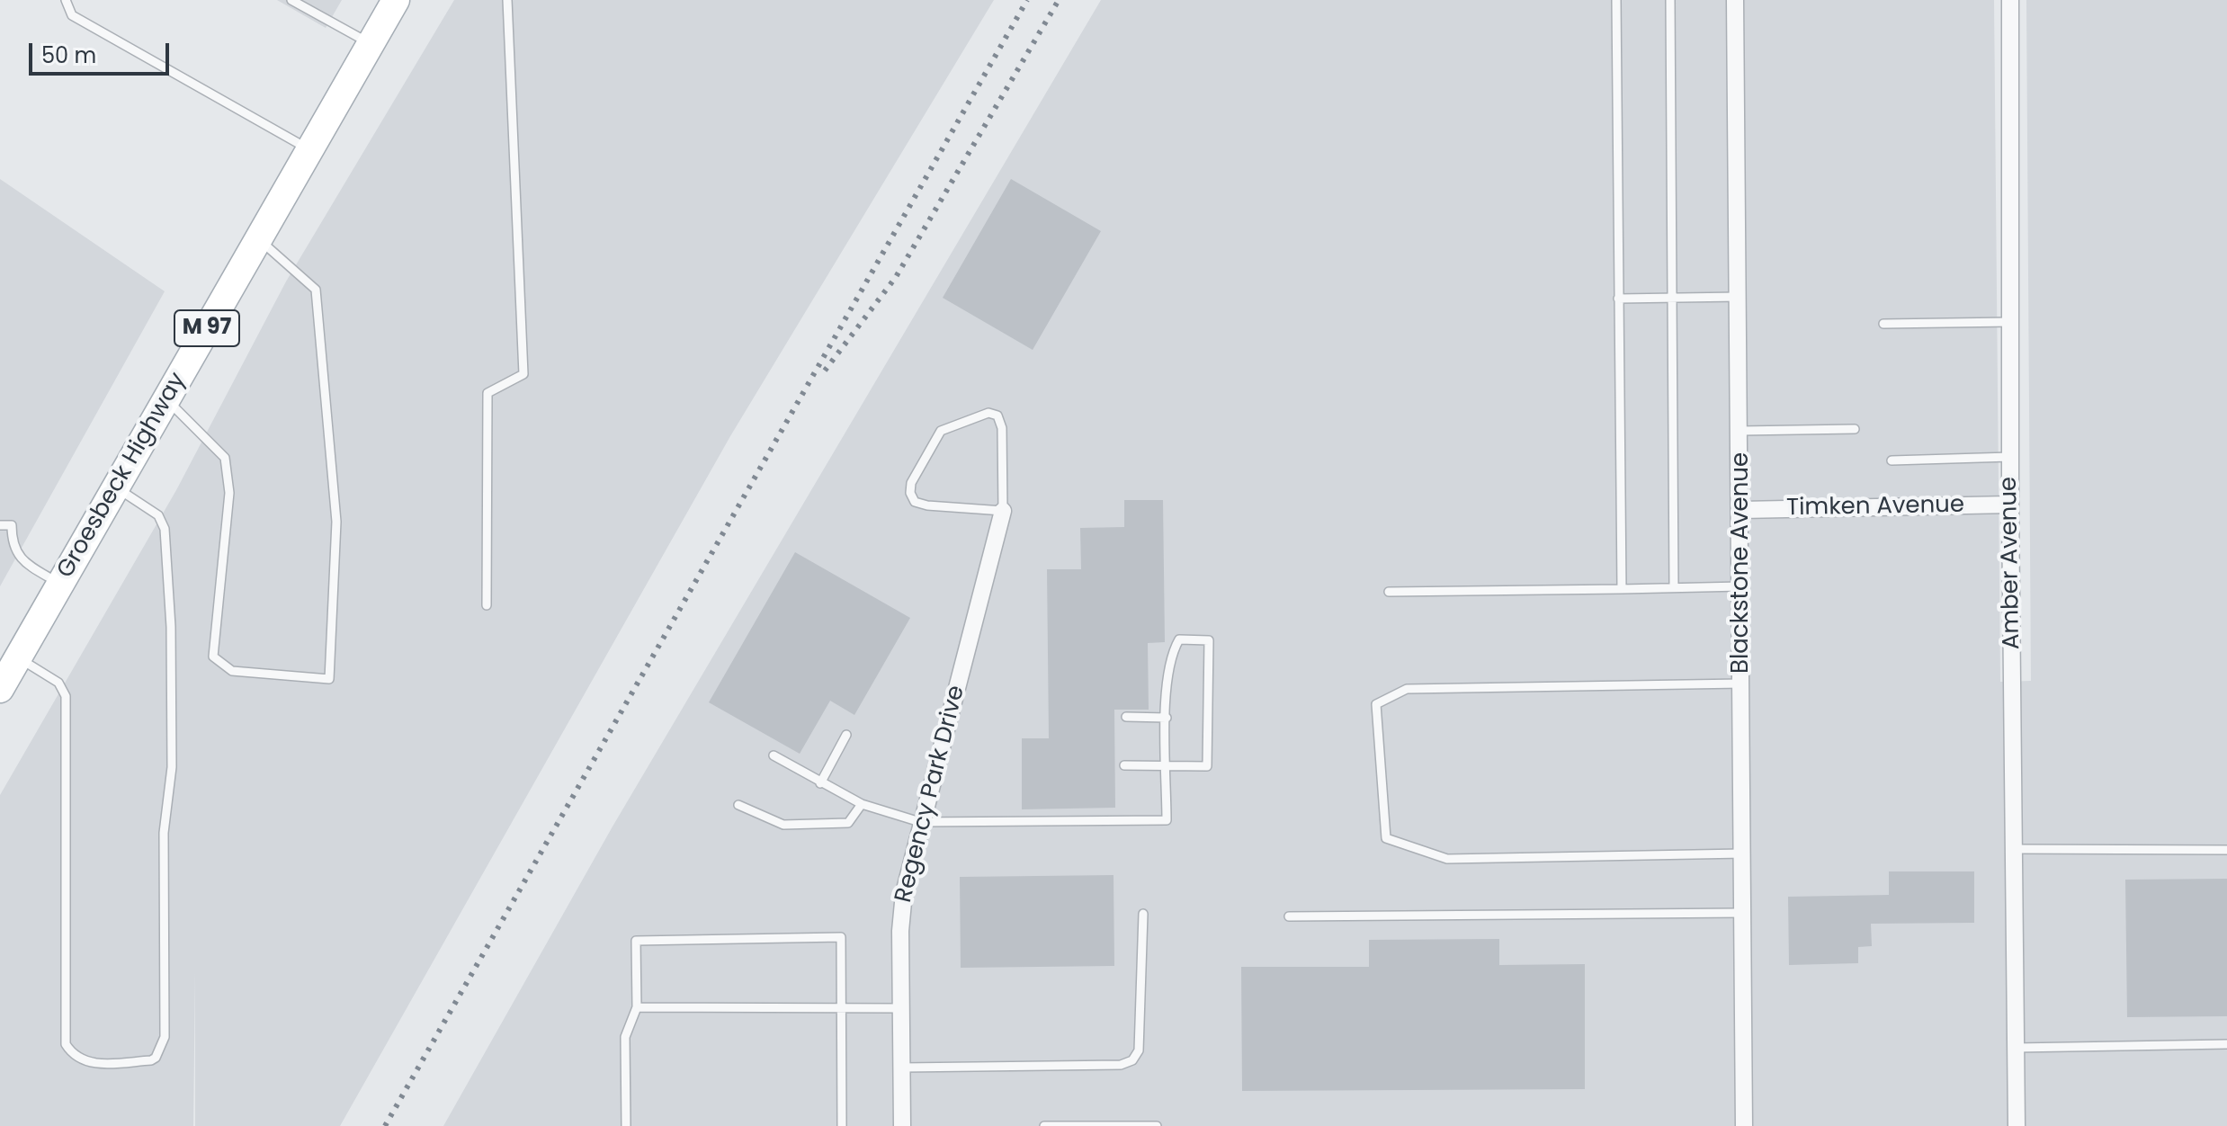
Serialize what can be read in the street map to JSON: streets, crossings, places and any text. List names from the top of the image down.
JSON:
{
  "streets": {
    "main road": ["M 97", "Groesbeck Highway"],
    "street": [
      "Timken Avenue",
      "Blackstone Avenue",
      "Amber Avenue",
      "Regency Park Drive"
    ]
  },
  "crossings": [
    ["Timken Avenue", "Blackstone Avenue"],
    ["Timken Avenue", "Amber Avenue"]
  ],
  "scale_bar": "50 m"
}
